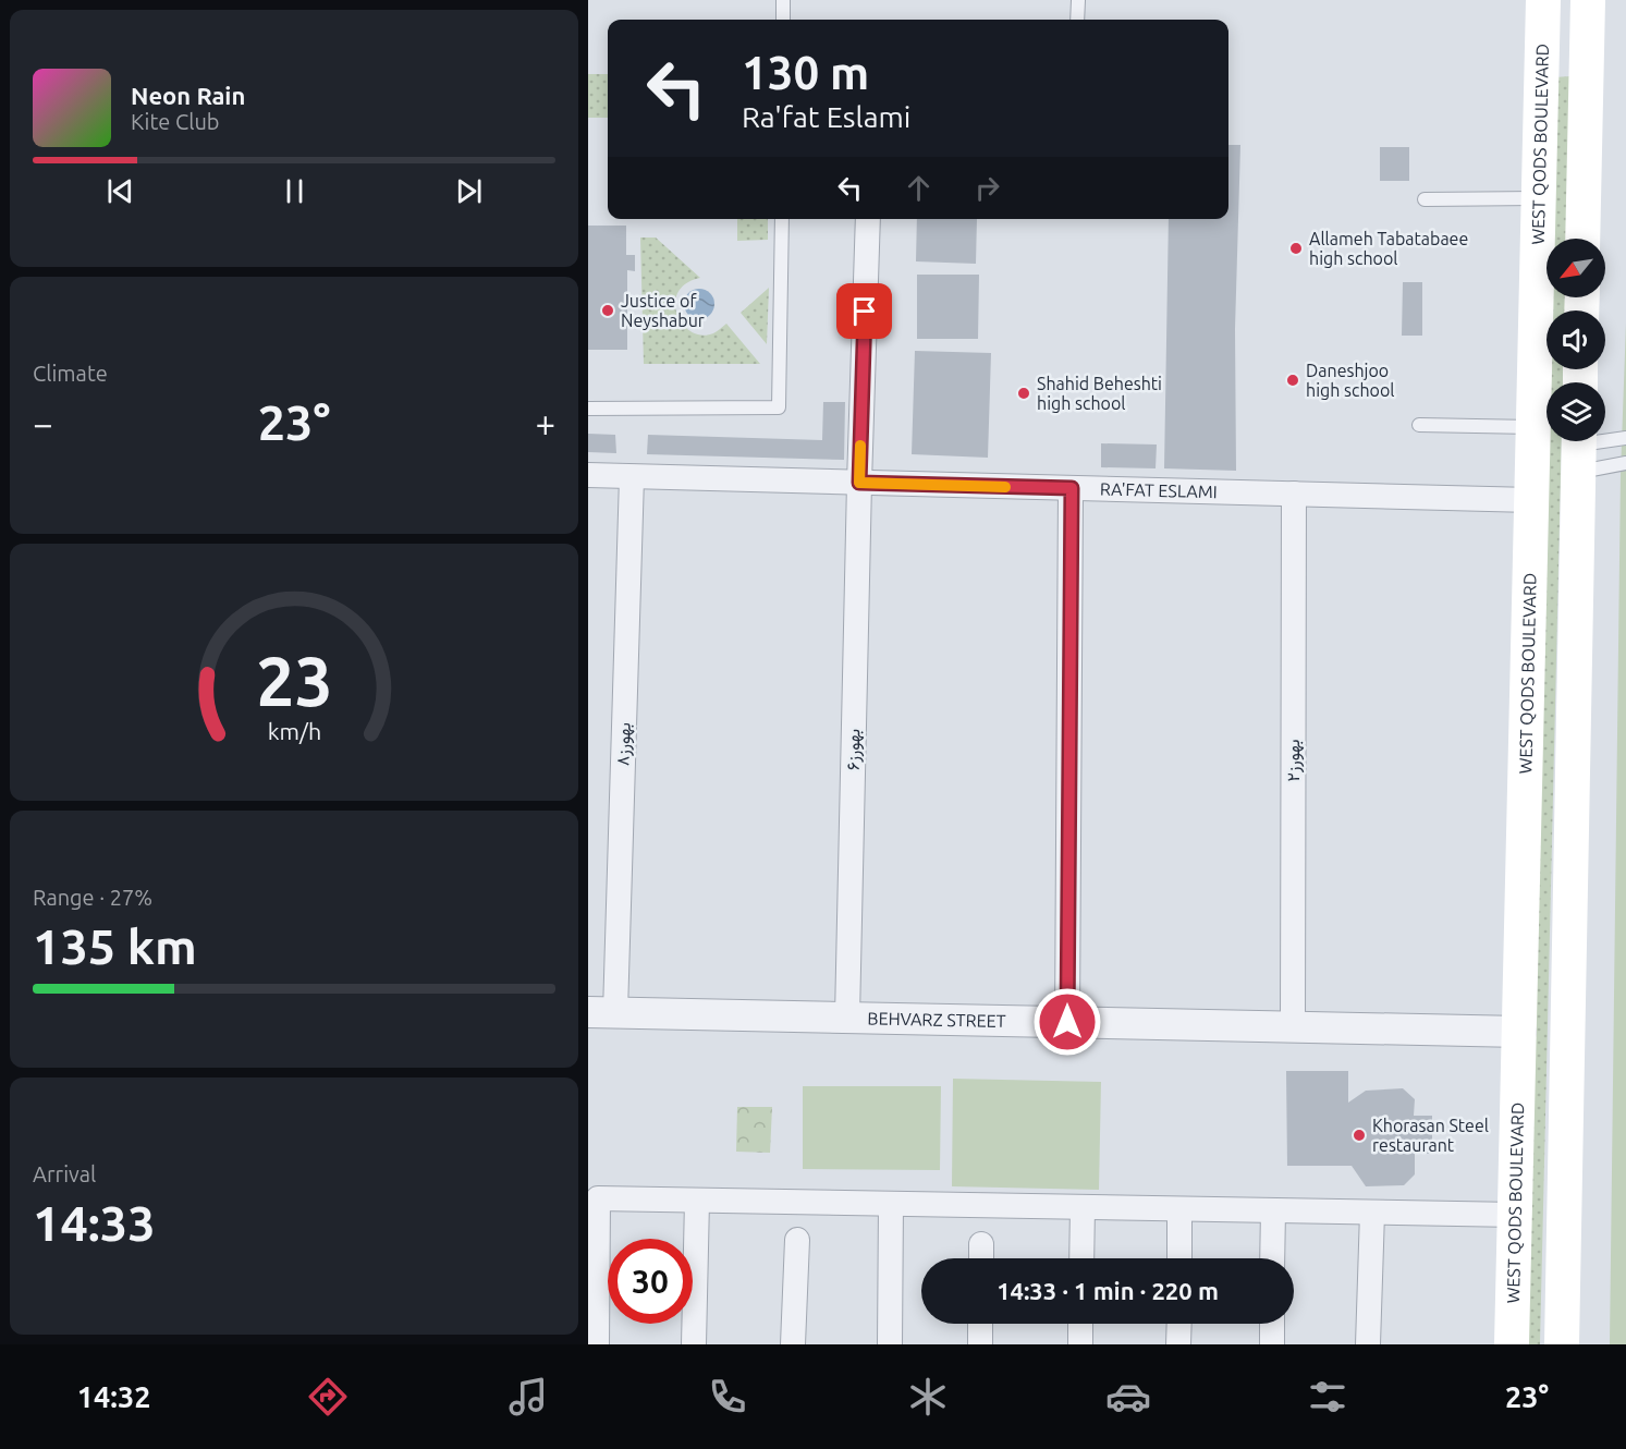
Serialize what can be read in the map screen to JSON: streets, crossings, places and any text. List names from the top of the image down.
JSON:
{
  "streets": {
    "main road": ["WEST QODS BOULEVARD"],
    "street": [
      "RA'FAT ESLAMI",
      "بهورز۸",
      "بهورز۶",
      "بهورز۲",
      "BEHVARZ STREET"
    ]
  },
  "crossings": [
    ["WEST QODS BOULEVARD", "RA'FAT ESLAMI"],
    ["WEST QODS BOULEVARD", "BEHVARZ STREET"],
    ["RA'FAT ESLAMI", "بهورز۸"],
    ["RA'FAT ESLAMI", "بهورز۶"],
    ["RA'FAT ESLAMI", "بهورز۲"],
    ["بهورز۸", "BEHVARZ STREET"],
    ["بهورز۶", "BEHVARZ STREET"],
    ["بهورز۲", "BEHVARZ STREET"]
  ],
  "places": [
    "Allameh Tabatabaee high school",
    "Justice of Neyshabur",
    "Daneshjoo high school",
    "Shahid Beheshti high school",
    "Khorasan Steel restaurant"
  ],
  "north": "bottom left",
  "page": {
    "turn": ["130 m", "Ra'fat Eslami"],
    "song": ["Neon Rain", "Kite Club"],
    "tile": [
      "Climate",
      ["Range · 27%", "135 km"],
      ["Arrival", "14:33"]
    ],
    "heat": ["−", "23°", "+"],
    "limit": "30",
    "trip": "14:33 · 1 min · 220 m",
    "tabs": ["14:32", "23°"],
    "gauge": ["23", "km/h"]
  }
}
